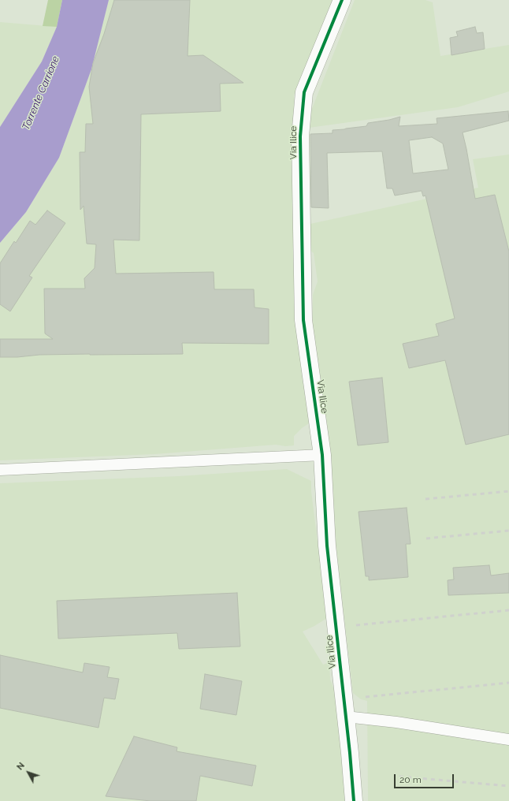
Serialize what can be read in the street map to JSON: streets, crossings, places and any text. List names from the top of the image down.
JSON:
{
  "streets": {
    "street": ["Via Ilice"]
  },
  "water": ["Torrente Carrione"],
  "scale_bar": "20 m",
  "north": "top left"
}
